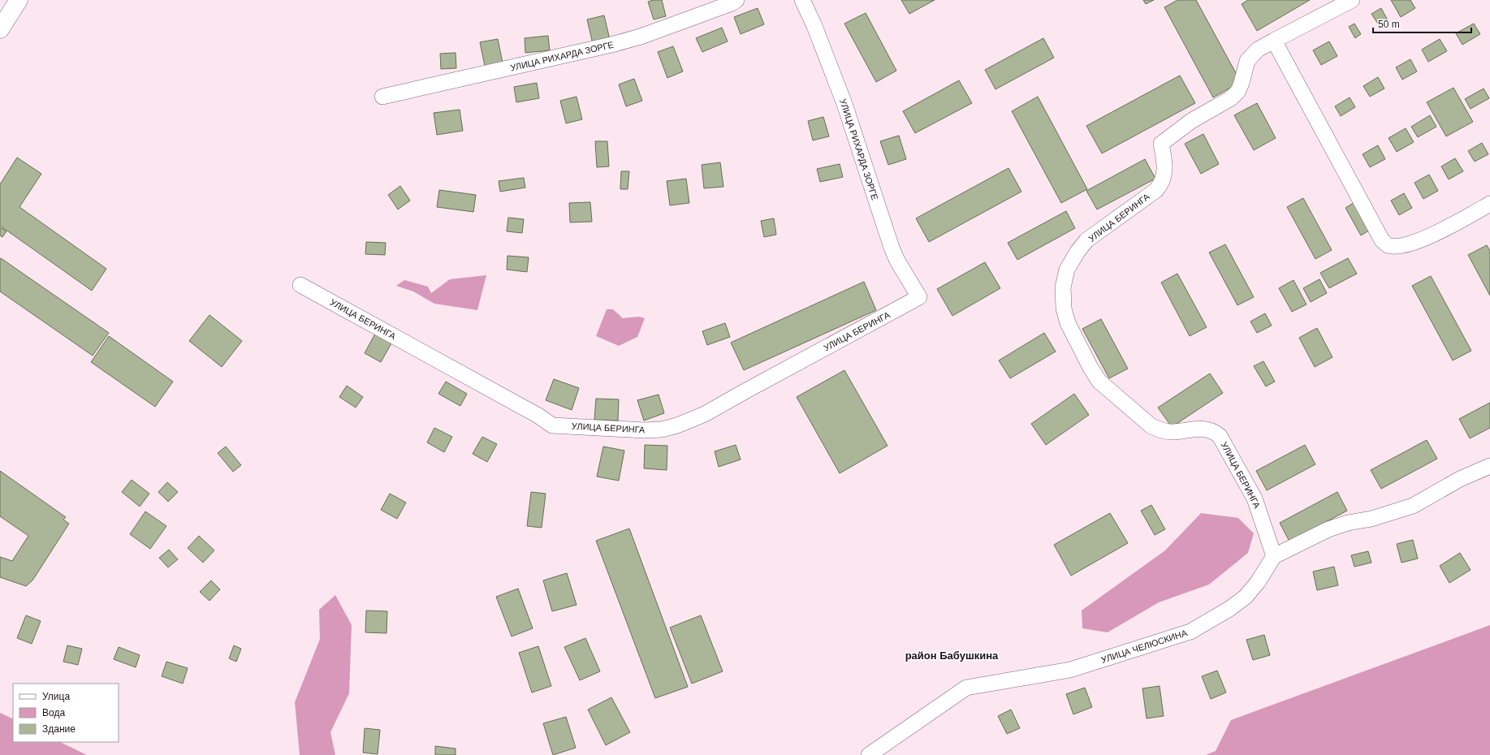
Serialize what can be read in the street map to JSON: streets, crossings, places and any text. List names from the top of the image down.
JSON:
{
  "streets": {
    "street": ["УЛИЦА РИХАРДА ЗОРГЕ", "УЛИЦА БЕРИНГА", "УЛИЦА ЧЕЛЮСКИНА"]
  },
  "crossings": [
    ["УЛИЦА РИХАРДА ЗОРГЕ", "УЛИЦА БЕРИНГА"],
    ["УЛИЦА БЕРИНГА", "УЛИЦА ЧЕЛЮСКИНА"]
  ],
  "districts": ["район Бабушкина"],
  "legend": ["Улица", "Вода", "Здание"],
  "scale_bar": "50 m"
}
